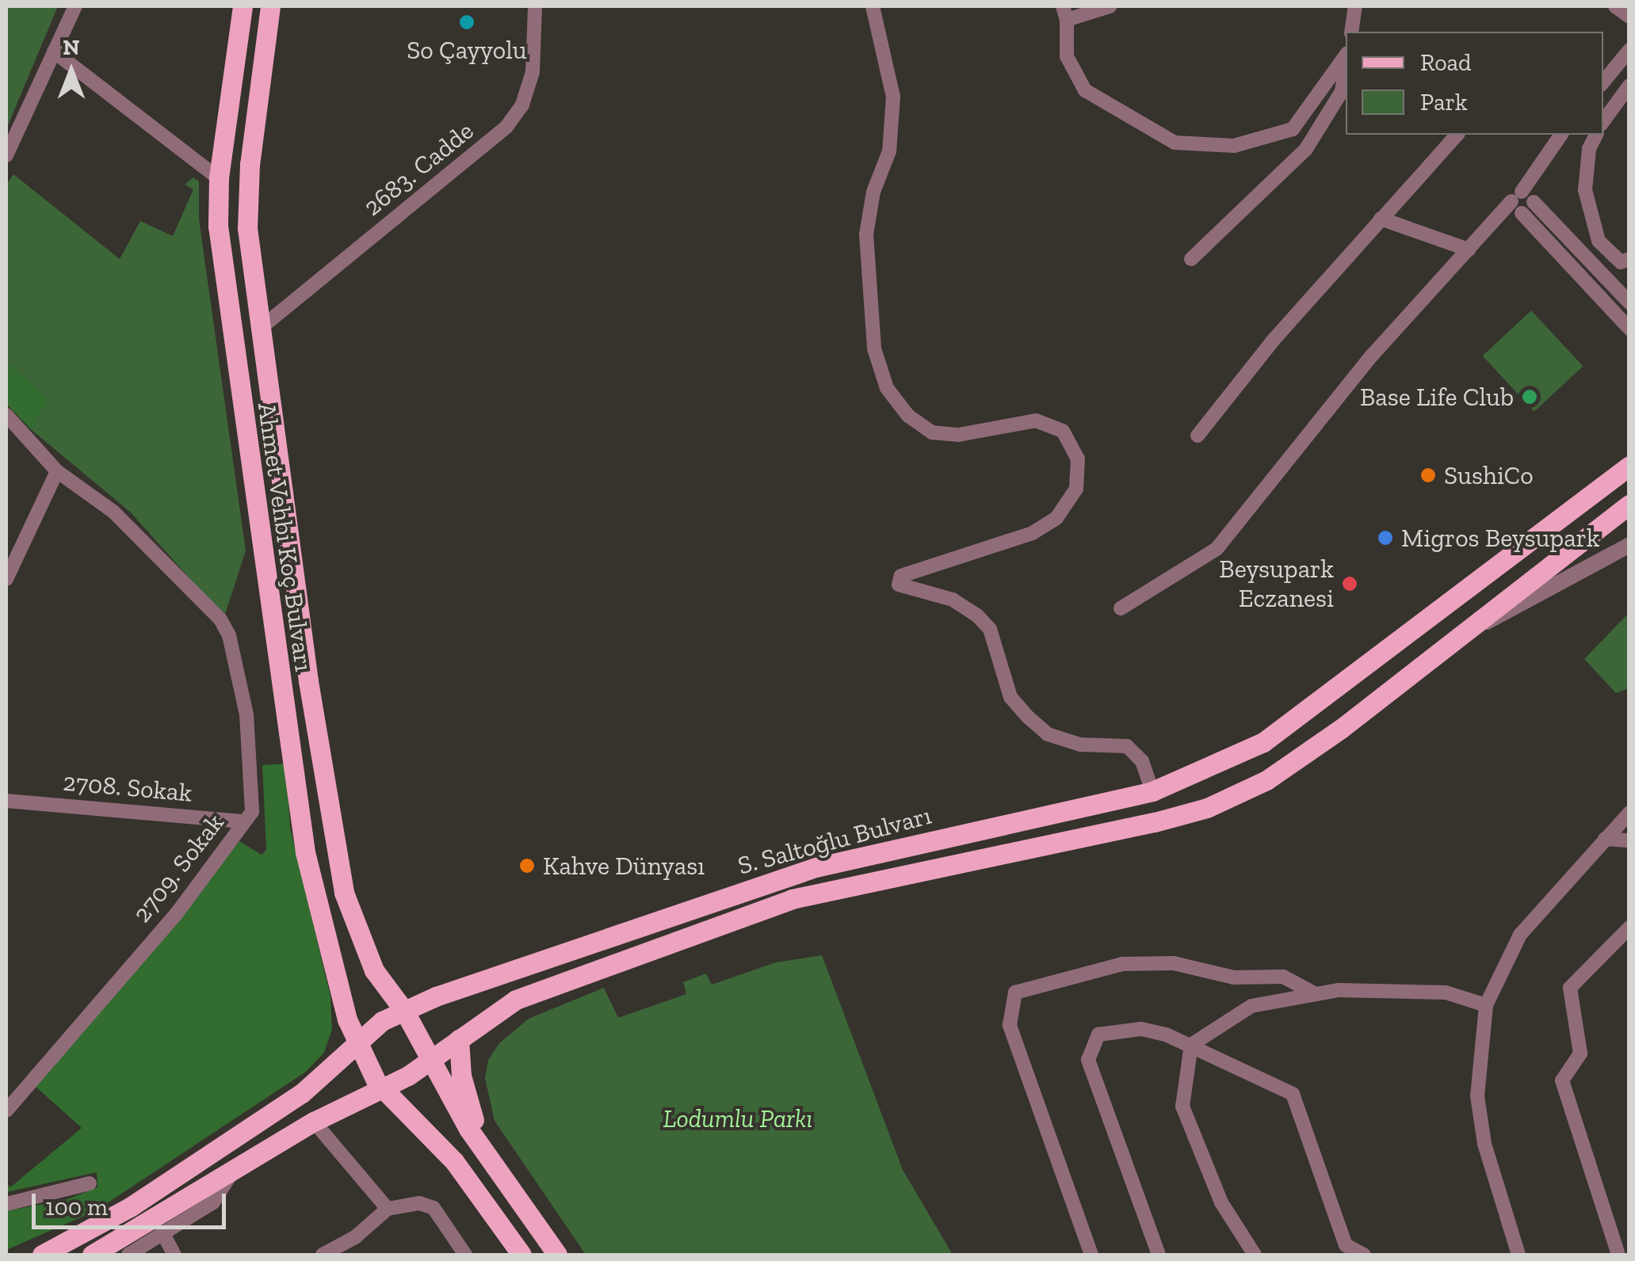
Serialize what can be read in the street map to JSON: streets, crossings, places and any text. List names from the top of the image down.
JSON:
{
  "streets": {
    "main road": ["Ahmet Vehbi Koç Bulvarı", "S. Saltoğlu Bulvarı"],
    "street": ["2683. Cadde", "2708. Sokak", "2709. Sokak"]
  },
  "crossings": [
    ["2683. Cadde", "Ahmet Vehbi Koç Bulvarı"],
    ["Ahmet Vehbi Koç Bulvarı", "S. Saltoğlu Bulvarı"],
    ["2708. Sokak", "2709. Sokak"]
  ],
  "parks": ["Lodumlu Parkı"],
  "places": [
    "So Çayyolu",
    "Base Life Club",
    "SushiCo",
    "Migros Beysupark",
    "Beysupark Eczanesi",
    "Kahve Dünyası"
  ],
  "legend": ["Road", "Park"],
  "scale_bar": "100 m",
  "north": "top"
}
